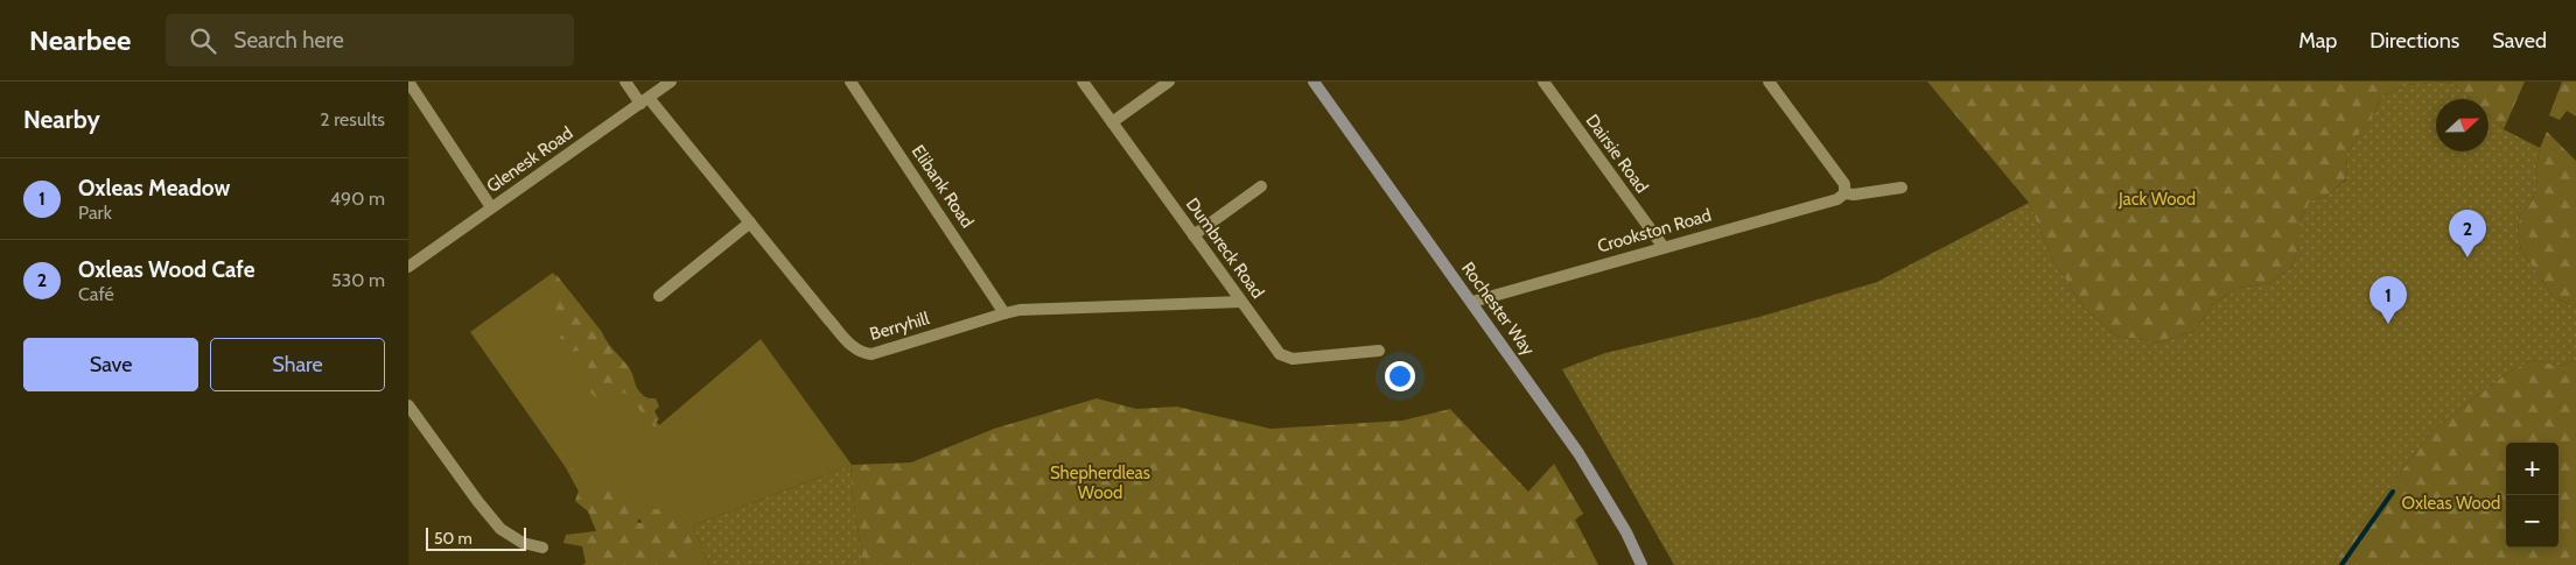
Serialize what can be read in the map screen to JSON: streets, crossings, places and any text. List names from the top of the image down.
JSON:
{
  "streets": {
    "street": [
      "Dairsie Road",
      "Glenesk Road",
      "Elibank Road",
      "Crookston Road",
      "Dumbreck Road",
      "Rochester Way",
      "Berryhill"
    ]
  },
  "crossings": [
    ["Dairsie Road", "Crookston Road"],
    ["Glenesk Road", "Berryhill"],
    ["Elibank Road", "Berryhill"],
    ["Crookston Road", "Rochester Way"],
    ["Dumbreck Road", "Berryhill"]
  ],
  "parks": ["Jack Wood", "Shepherdleas Wood", "Oxleas Wood"],
  "scale_bar": "50 m",
  "north": "right",
  "page": {
    "header": "Nearbee",
    "search": "Search here",
    "nav": ["Map", "Directions", "Saved"],
    "heading": ["Nearby", "2 results"],
    "list": [
      {
        "mark": "1",
        "name": "Oxleas Meadow",
        "note": "Park",
        "value": "490 m"
      },
      {
        "mark": "2",
        "name": "Oxleas Wood Cafe",
        "note": "Café",
        "value": "530 m"
      }
    ],
    "pins": ["2", "1"],
    "buttons": ["Save", "Share"],
    "map_buttons": ["+", "−"],
    "scale": "50 m"
  }
}
